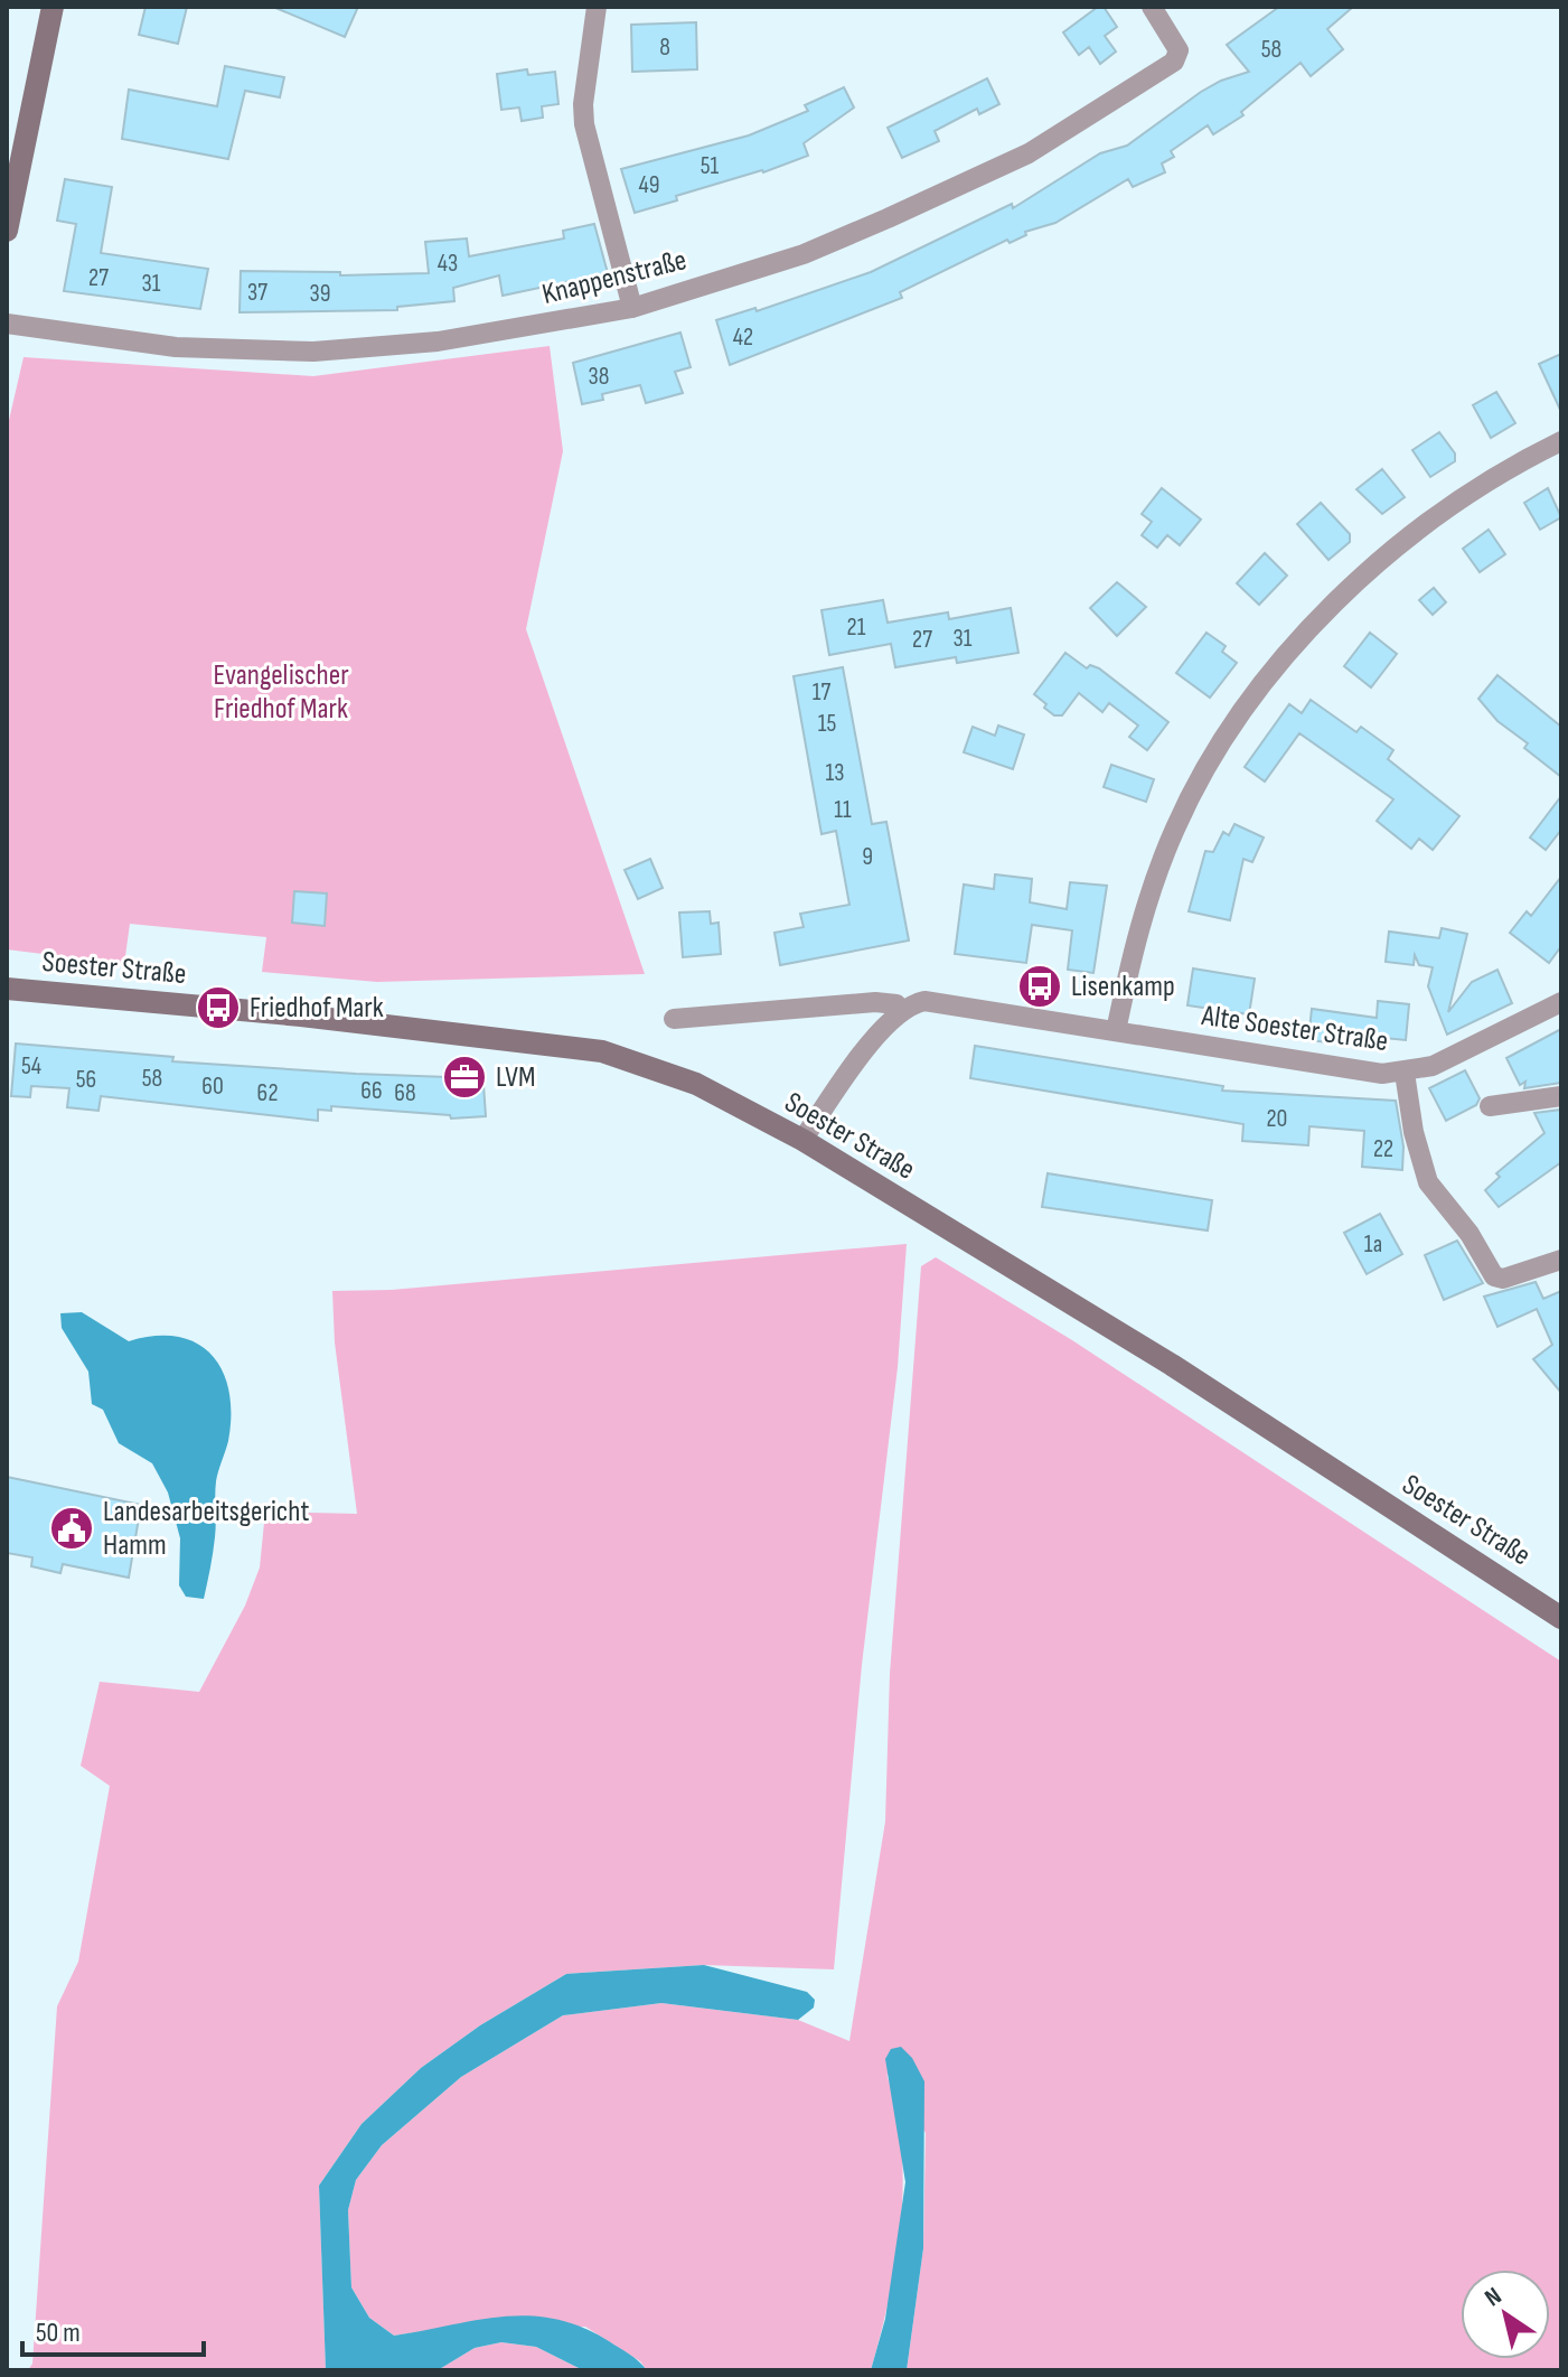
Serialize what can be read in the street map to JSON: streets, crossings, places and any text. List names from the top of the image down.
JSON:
{
  "streets": {
    "main road": ["Soester Straße"],
    "street": ["Knappenstraße", "Alte Soester Straße"]
  },
  "parks": ["Evangelischer Friedhof Mark"],
  "places": {
    "bus stop": ["Lisenkamp", "Friedhof Mark"],
    "office": ["LVM"],
    "public building": ["Landesarbeitsgericht Hamm"]
  },
  "house_numbers": [
    "8",
    "58",
    "51",
    "49",
    "43",
    "27",
    "31",
    "37",
    "39",
    "42",
    "38",
    "21",
    "31",
    "27",
    "17",
    "15",
    "13",
    "11",
    "9",
    "54",
    "58",
    "56",
    "60",
    "66",
    "62",
    "68",
    "20",
    "22",
    "1a"
  ],
  "scale_bar": "50 m",
  "north": "top left"
}
